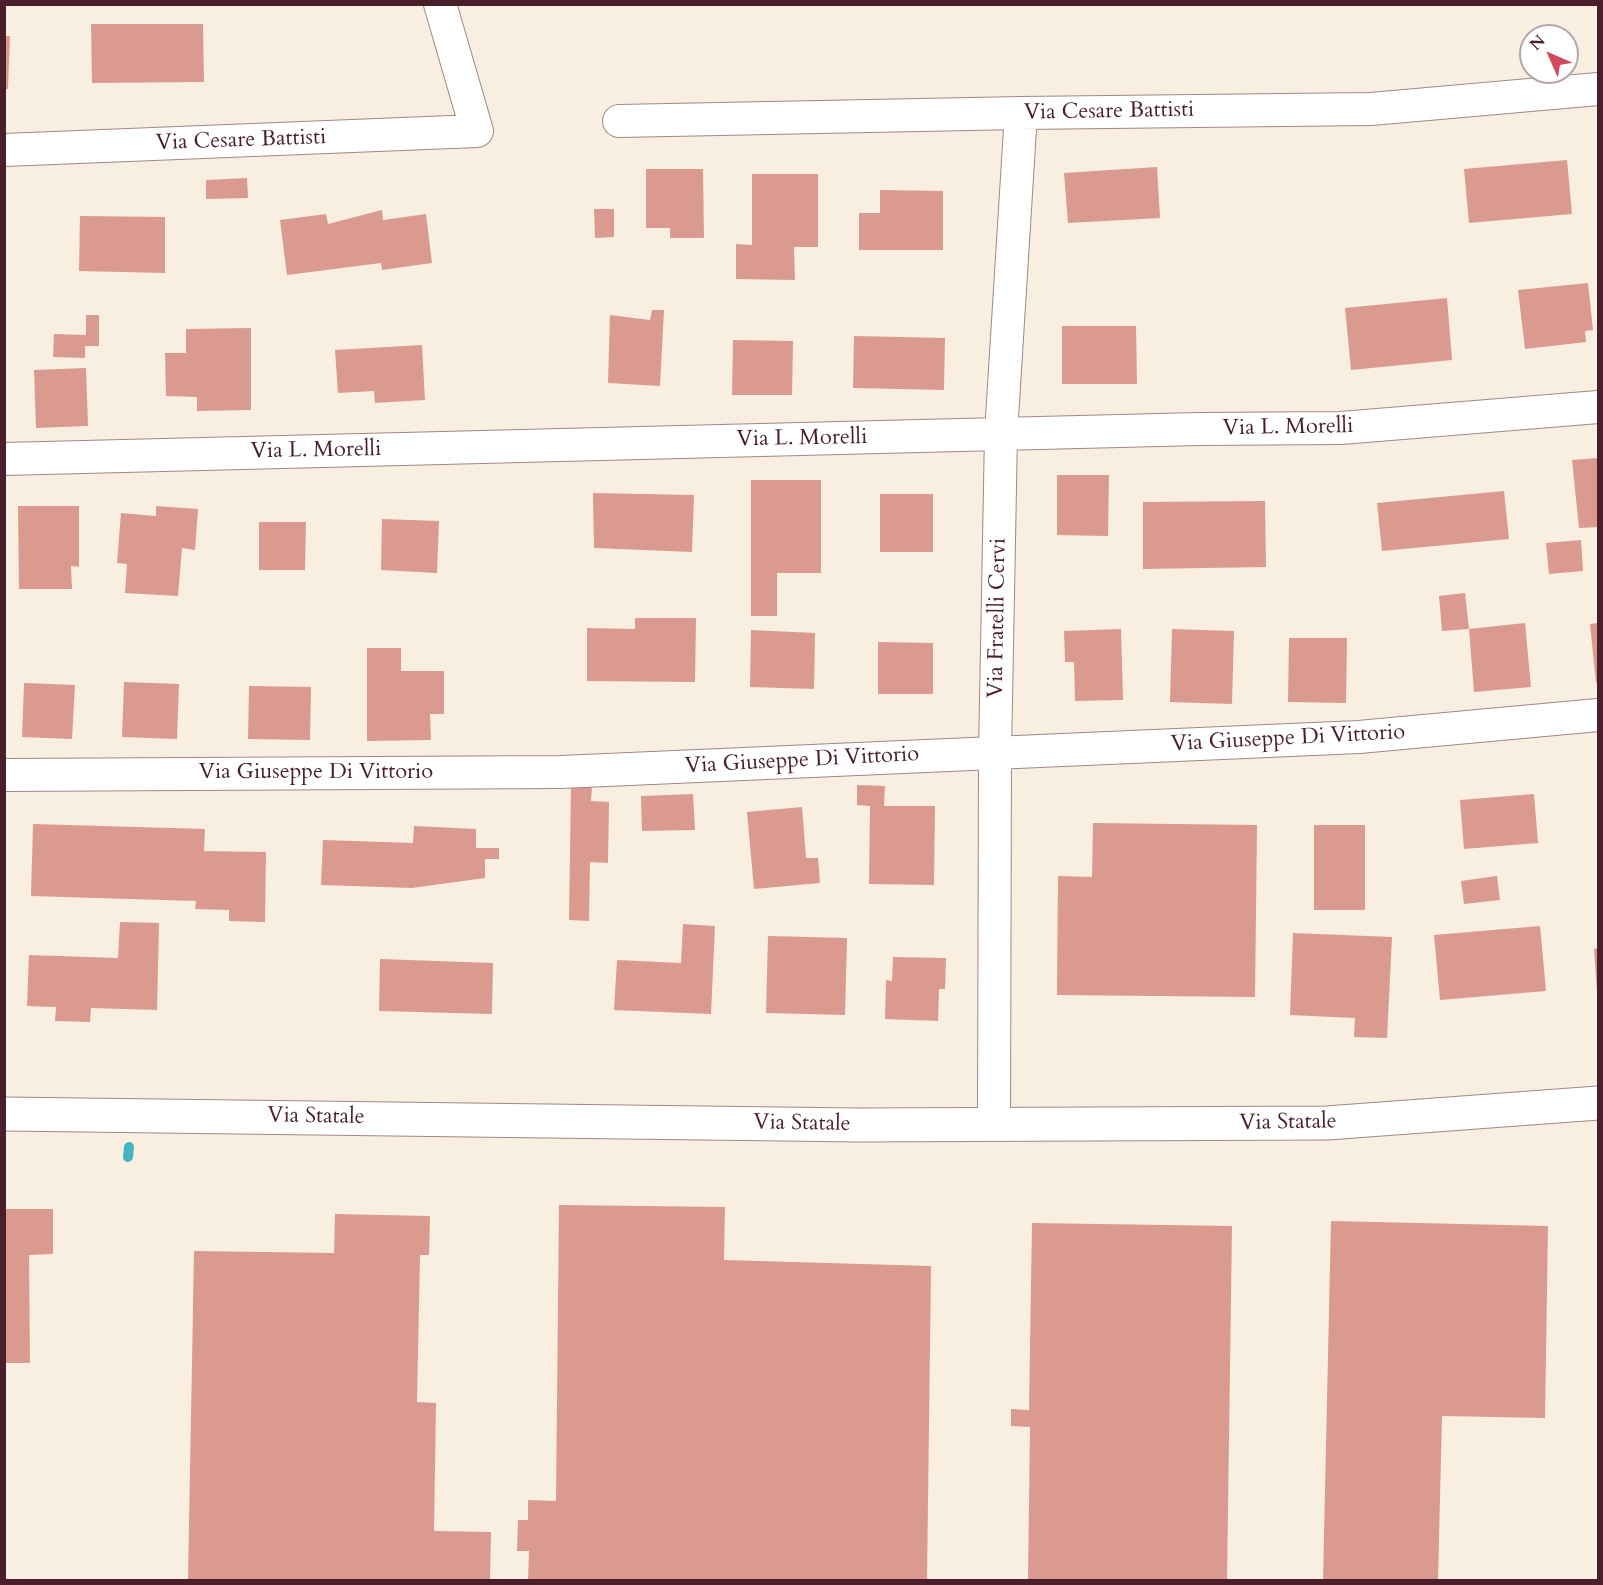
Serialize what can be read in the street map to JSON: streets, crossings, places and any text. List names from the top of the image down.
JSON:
{
  "streets": {
    "main road": ["Via Statale"],
    "street": [
      "Via Cesare Battisti",
      "Via L. Morelli",
      "Via Fratelli Cervi",
      "Via Giuseppe Di Vittorio"
    ]
  },
  "crossings": [
    ["Via Cesare Battisti", "Via Fratelli Cervi"],
    ["Via L. Morelli", "Via Fratelli Cervi"],
    ["Via Fratelli Cervi", "Via Giuseppe Di Vittorio"],
    ["Via Fratelli Cervi", "Via Statale"]
  ],
  "north": "top left"
}
